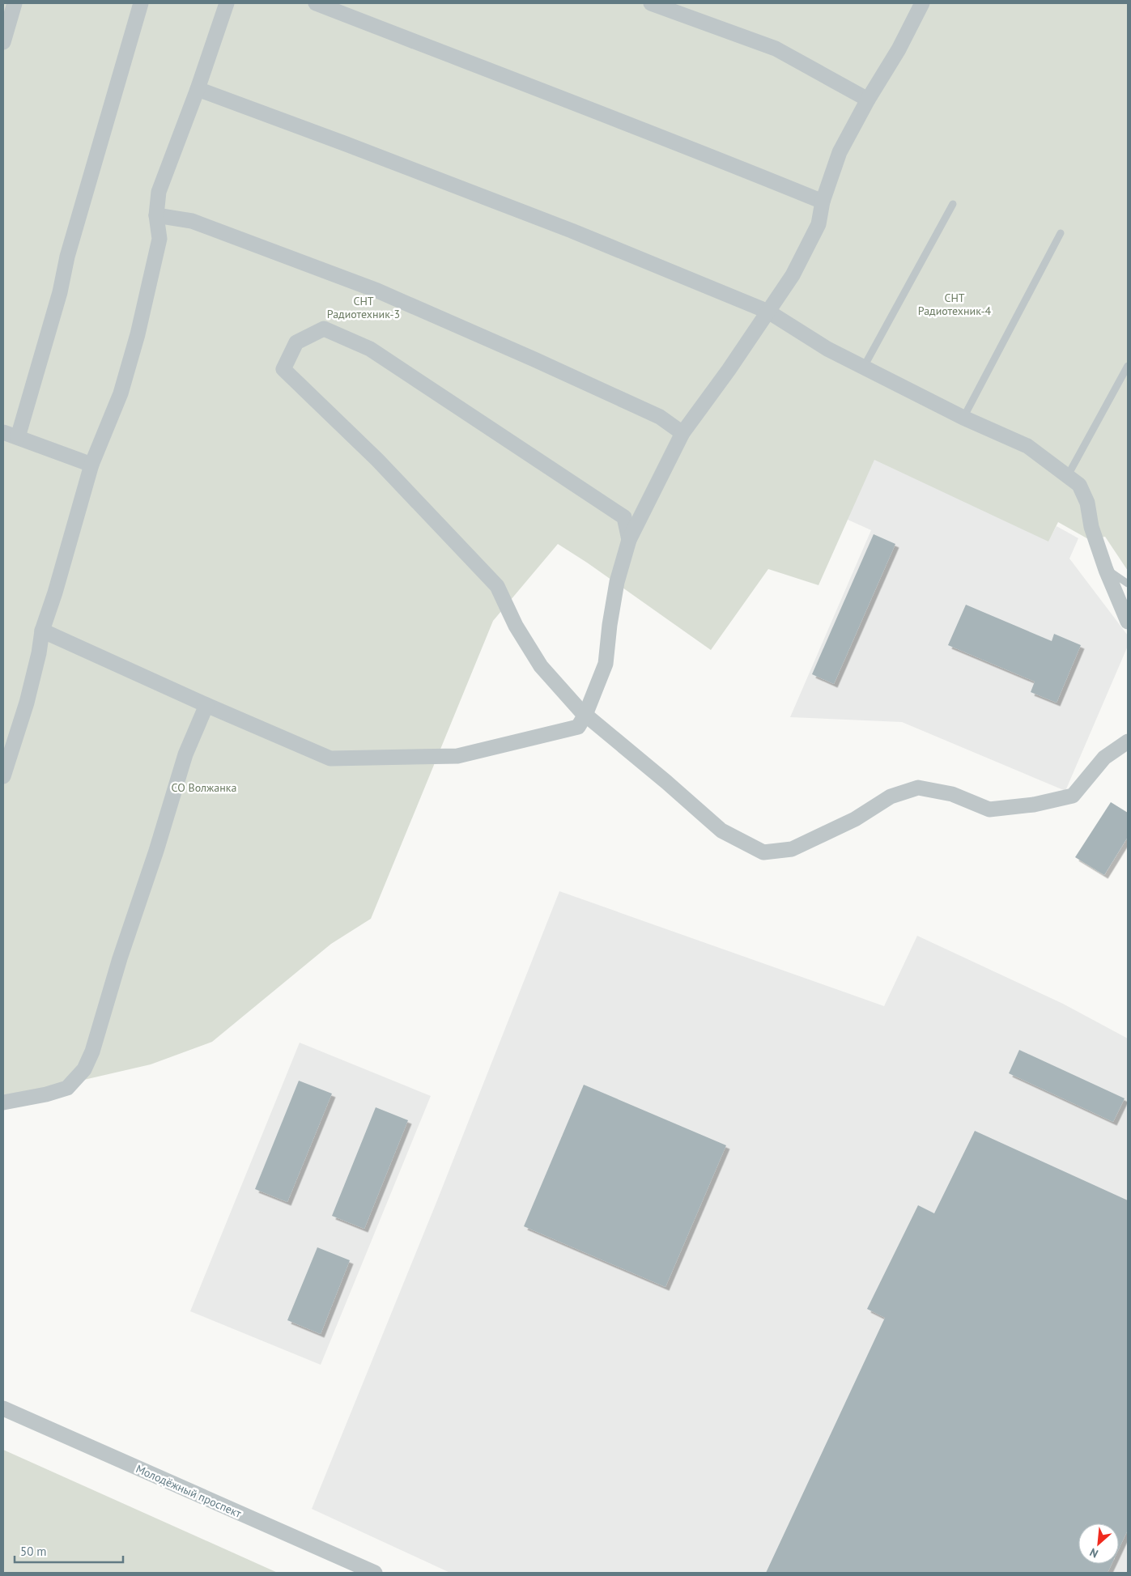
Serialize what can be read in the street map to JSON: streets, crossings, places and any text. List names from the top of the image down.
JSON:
{
  "streets": {
    "street": ["Молодёжный проспект"]
  },
  "parks": ["СНТ Радиотехник-4", "СНТ Радиотехник-3", "СО Волжанка"],
  "scale_bar": "50 m",
  "north": "bottom left"
}
